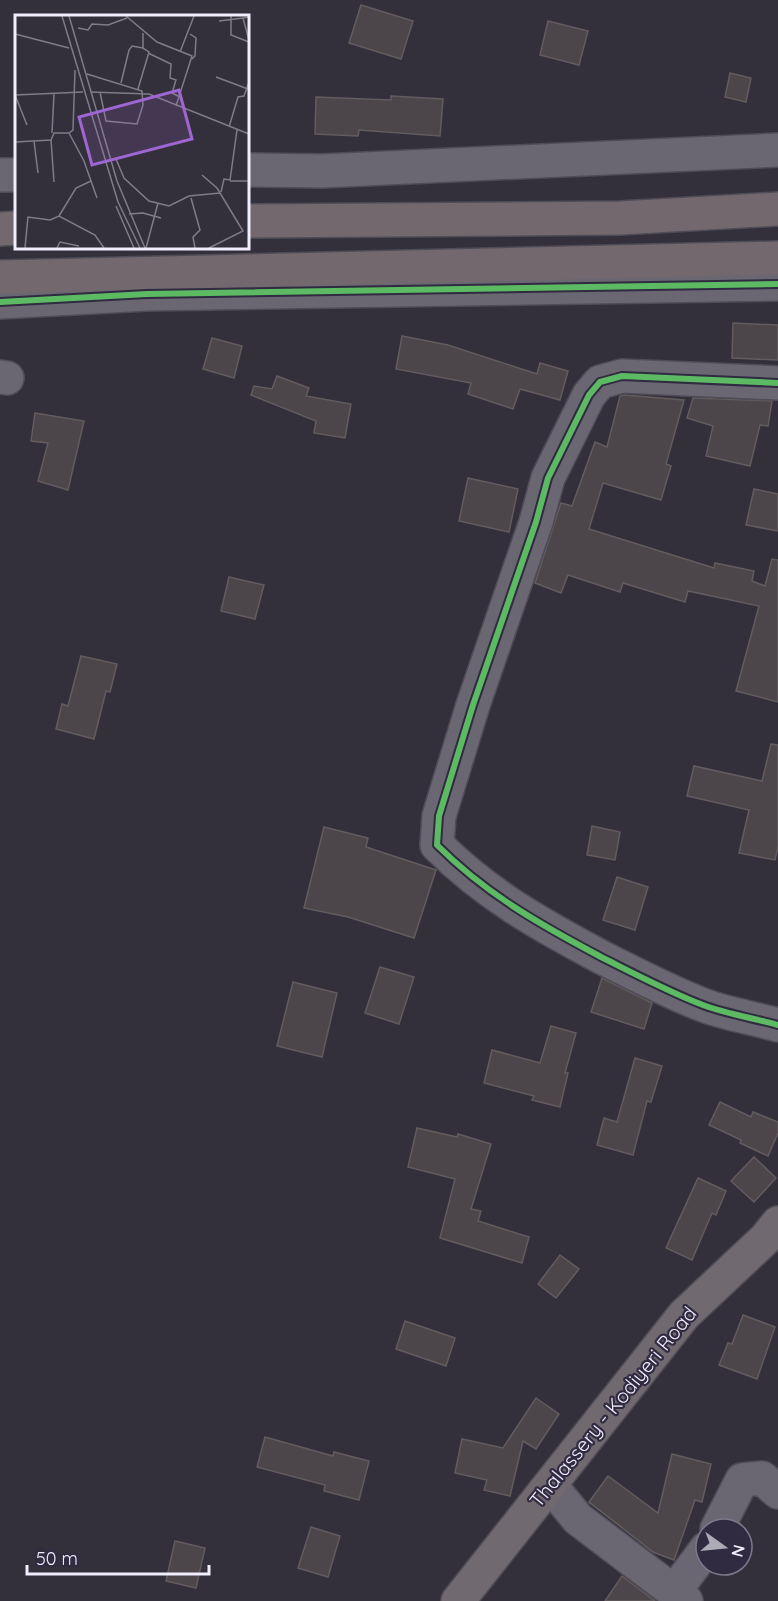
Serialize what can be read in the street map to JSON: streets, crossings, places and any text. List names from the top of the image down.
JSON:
{
  "streets": {
    "main road": ["Thalassery - Kodiyeri Road"]
  },
  "scale_bar": "50 m",
  "north": "right"
}
